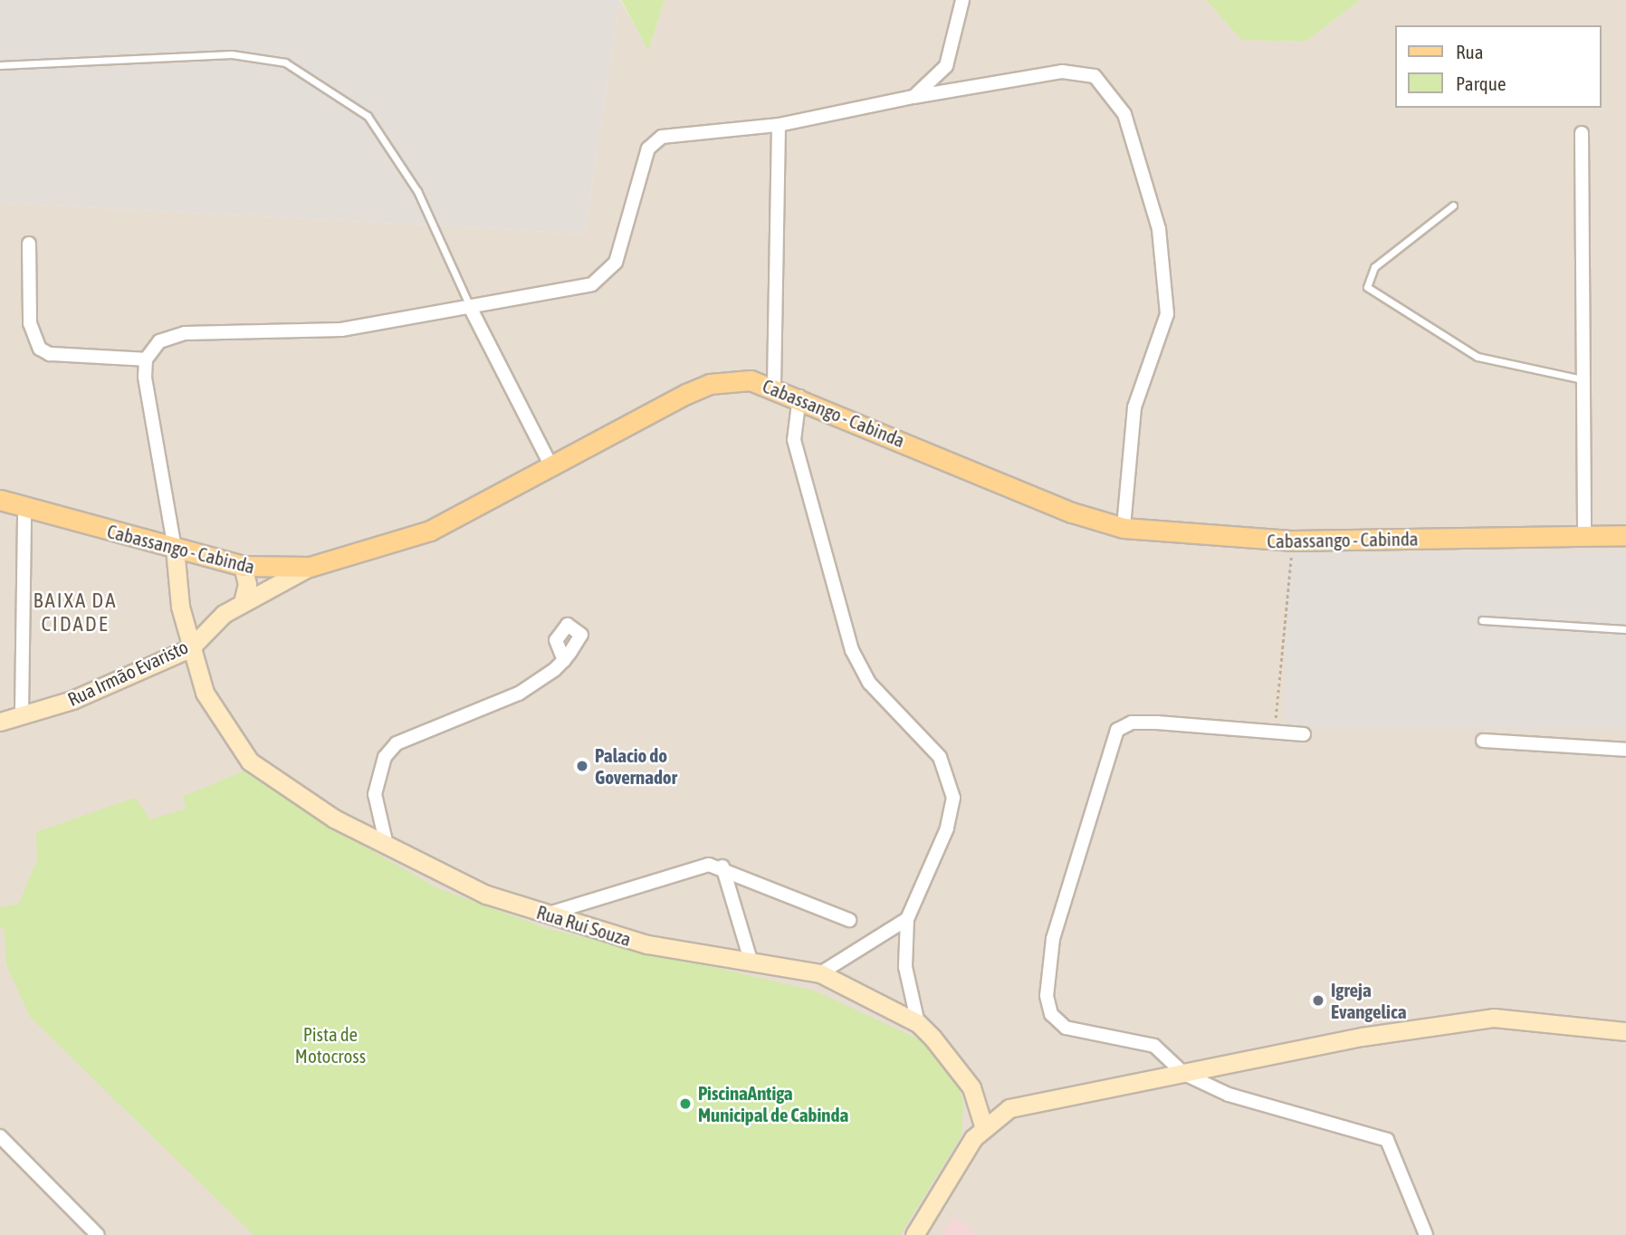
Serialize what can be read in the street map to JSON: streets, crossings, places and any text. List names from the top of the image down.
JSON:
{
  "streets": {
    "main road": ["Cabassango - Cabinda"],
    "street": ["Rua Irmão Evaristo", "Rua Rui Souza"]
  },
  "crossings": [
    ["Cabassango - Cabinda", "Rua Irmão Evaristo"],
    ["Cabassango - Cabinda", "Rua Rui Souza"],
    ["Rua Irmão Evaristo", "Rua Rui Souza"]
  ],
  "districts": ["BAIXA DA CIDADE"],
  "parks": ["Pista de Motocross"],
  "places": ["Palacio do Governador", "Igreja Evangelica", "PiscinaAntiga Municipal de Cabinda"],
  "legend": ["Rua", "Parque"]
}
